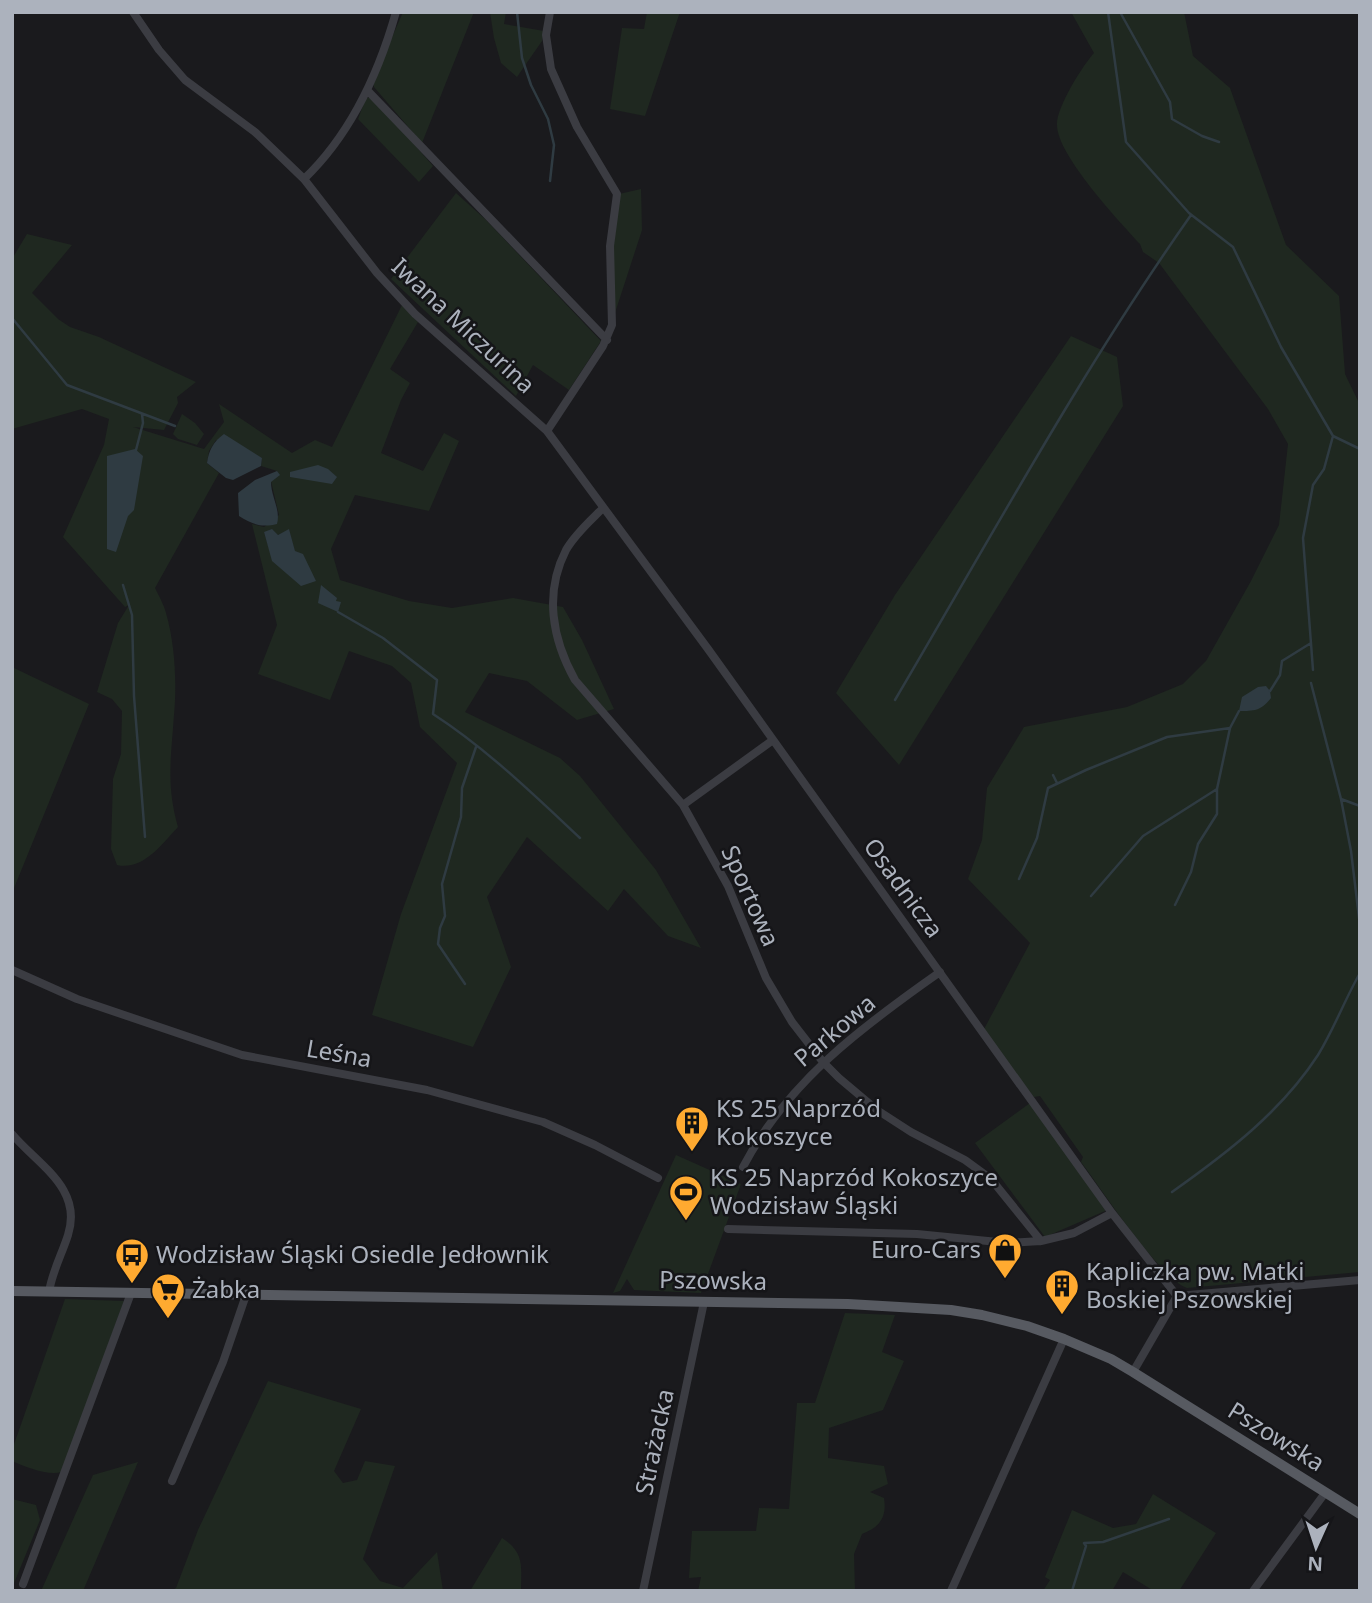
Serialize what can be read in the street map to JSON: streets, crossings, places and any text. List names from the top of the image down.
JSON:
{
  "streets": {
    "main road": ["Pszowska"],
    "street": [
      "Iwana Miczurina",
      "Osadnicza",
      "Sportowa",
      "Parkowa",
      "Leśna",
      "Strażacka"
    ]
  },
  "crossings": [
    ["Iwana Miczurina", "Osadnicza"],
    ["Osadnicza", "Sportowa"],
    ["Osadnicza", "Parkowa"],
    ["Sportowa", "Parkowa"],
    ["Pszowska", "Strażacka"]
  ],
  "places": {
    "building": ["KS 25 Naprzód Kokoszyce", "Kapliczka pw. Matki Boskiej Pszowskiej"],
    "sports": ["KS 25 Naprzód Kokoszyce Wodzisław Śląski"],
    "shop": ["Euro-Cars"],
    "bus stop": ["Wodzisław Śląski Osiedle Jedłownik"],
    "supermarket": ["Żabka"]
  },
  "north": "bottom"
}
